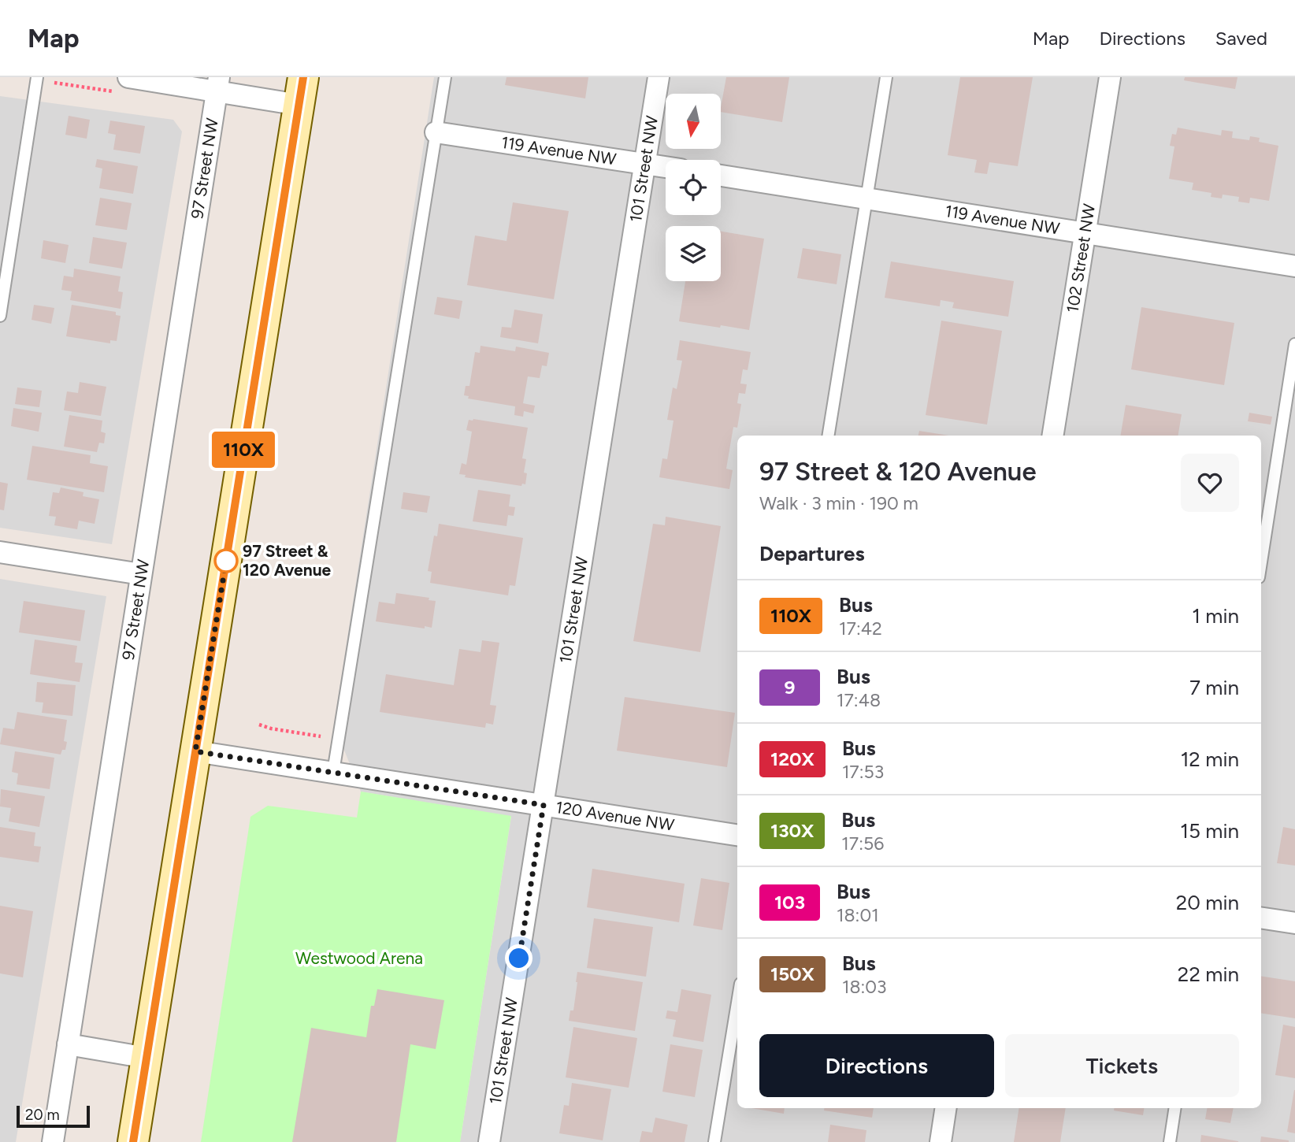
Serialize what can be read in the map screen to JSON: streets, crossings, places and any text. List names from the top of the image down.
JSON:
{
  "streets": {
    "street": [
      "119 Avenue NW",
      "97 Street NW",
      "101 Street NW",
      "102 Street NW",
      "120 Avenue NW"
    ]
  },
  "crossings": [
    ["119 Avenue NW", "101 Street NW"],
    ["119 Avenue NW", "102 Street NW"],
    ["101 Street NW", "120 Avenue NW"]
  ],
  "parks": ["Westwood Arena"],
  "places": ["97 Street & 120 Avenue"],
  "lines": ["bus line 110X"],
  "scale_bar": "20 m",
  "north": "bottom",
  "page": {
    "header": "Map",
    "nav": ["Map", "Directions", "Saved"],
    "on_map": "110X",
    "heading": [
      ["97 Street & 120 Avenue", "Walk · 3 min · 190 m"],
      "Departures"
    ],
    "list": [
      {
        "mark": "110X",
        "name": "Bus",
        "note": "17:42",
        "value": "1 min"
      },
      {
        "mark": "9",
        "name": "Bus",
        "note": "17:48",
        "value": "7 min"
      },
      {
        "mark": "120X",
        "name": "Bus",
        "note": "17:53",
        "value": "12 min"
      },
      {
        "mark": "130X",
        "name": "Bus",
        "note": "17:56",
        "value": "15 min"
      },
      {
        "mark": "103",
        "name": "Bus",
        "note": "18:01",
        "value": "20 min"
      },
      {
        "mark": "150X",
        "name": "Bus",
        "note": "18:03",
        "value": "22 min"
      }
    ],
    "buttons": ["Directions", "Tickets"],
    "scale": "20 m"
  }
}
